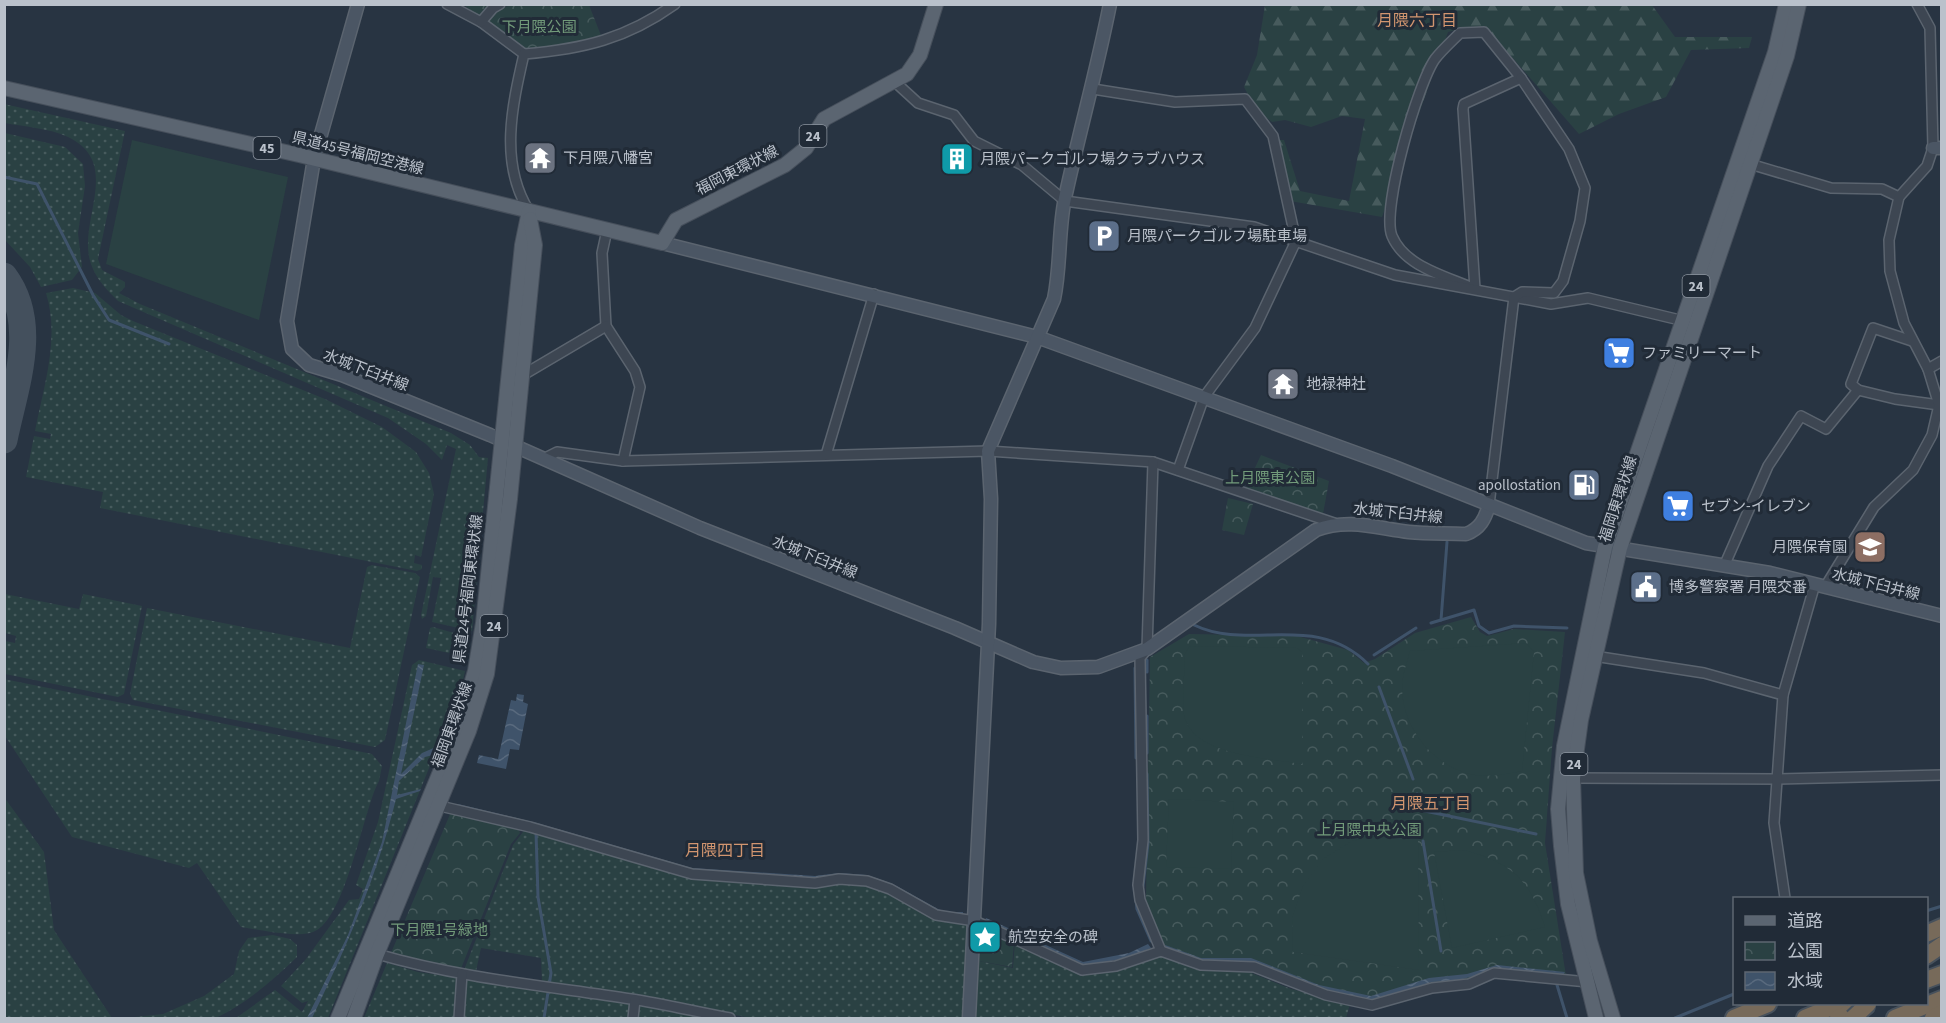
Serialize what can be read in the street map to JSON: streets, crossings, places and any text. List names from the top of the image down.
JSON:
{
  "streets": {
    "main road": [
      "24",
      "45",
      "県道45号福岡空港線",
      "福岡東環状線",
      "水城下臼井線",
      "県道24号福岡東環状線"
    ]
  },
  "crossings": [
    ["県道45号福岡空港線", "福岡東環状線"],
    ["県道45号福岡空港線", "水城下臼井線"],
    ["県道45号福岡空港線", "県道24号福岡東環状線"],
    ["福岡東環状線", "水城下臼井線"],
    ["福岡東環状線", "県道24号福岡東環状線"],
    ["水城下臼井線", "県道24号福岡東環状線"]
  ],
  "districts": ["月隈六丁目", "月隈五丁目", "月隈四丁目"],
  "parks": [
    "下月隈公園",
    "上月隈東公園",
    "上月隈中央公園",
    "下月隈1号緑地"
  ],
  "places": {
    "temple": ["下月隈八幡宮", "地禄神社"],
    "building": ["月隈パークゴルフ場クラブハウス"],
    "parking": ["月隈パークゴルフ場駐車場"],
    "supermarket": ["ファミリーマート", "セブン-イレブン"],
    "fuel station": ["apollostation"],
    "school or university": ["月隈保育園"],
    "public building": ["博多警察署 月隈交番"],
    "place": ["航空安全の碑"]
  },
  "legend": ["道路", "公園", "水域"]
}
